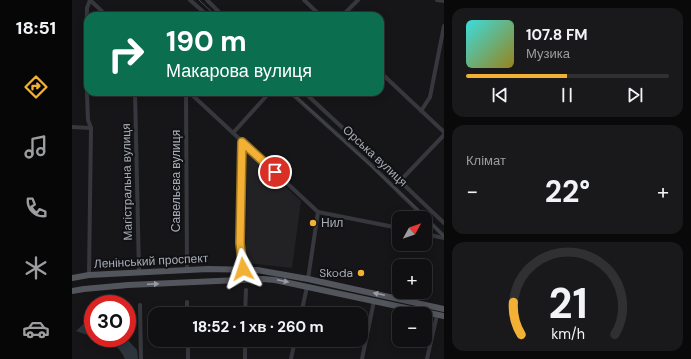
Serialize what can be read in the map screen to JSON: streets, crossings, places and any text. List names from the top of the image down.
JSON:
{
  "streets": {
    "main road": ["Ленінський проспект"],
    "street": ["Орська вулиця", "Савельєва вулиця", "Магістральна вулиця"]
  },
  "crossings": [
    ["Савельєва вулиця", "Ленінський проспект"],
    ["Магістральна вулиця", "Ленінський проспект"]
  ],
  "places": ["Нил", "Skoda"],
  "north": "top right",
  "page": {
    "tabs": "18:51",
    "turn": ["190 m", "Макарова вулиця"],
    "song": ["107.8 FM", "Музика"],
    "tile": "Клімат",
    "heat": ["−", "22°", "+"],
    "map_buttons": ["+", "−"],
    "limit": "30",
    "trip": "18:52 · 1 хв · 260 m",
    "gauge": ["21", "km/h"]
  }
}
